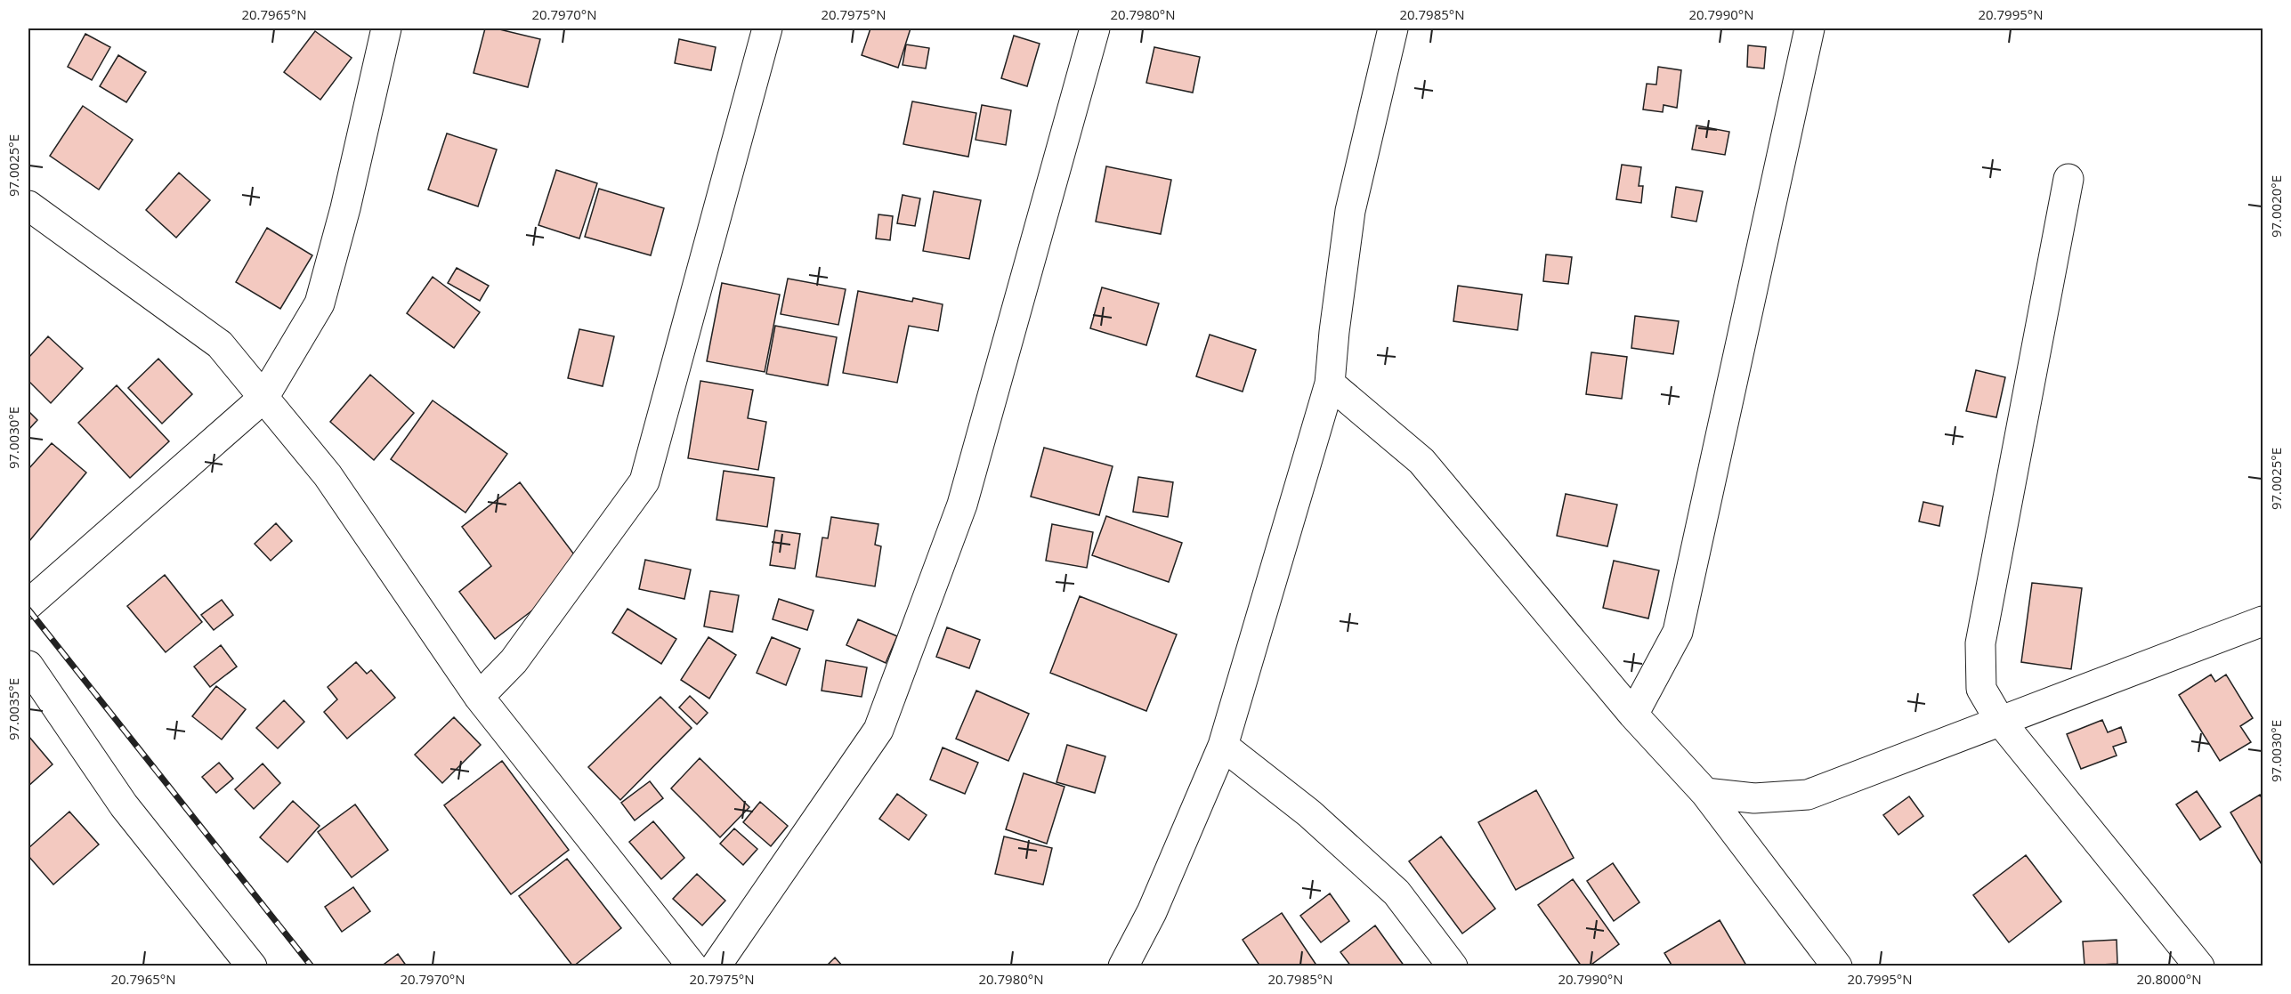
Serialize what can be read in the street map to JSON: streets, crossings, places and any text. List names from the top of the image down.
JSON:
{
  "coordinates": [
    "20.7965°N",
    "20.7970°N",
    "20.7975°N",
    "20.7980°N",
    "20.7985°N",
    "20.7990°N",
    "20.7995°N",
    "97.0025°E",
    "97.0020°E",
    "97.0030°E",
    "97.0035°E",
    "20.8000°N"
  ]
}
